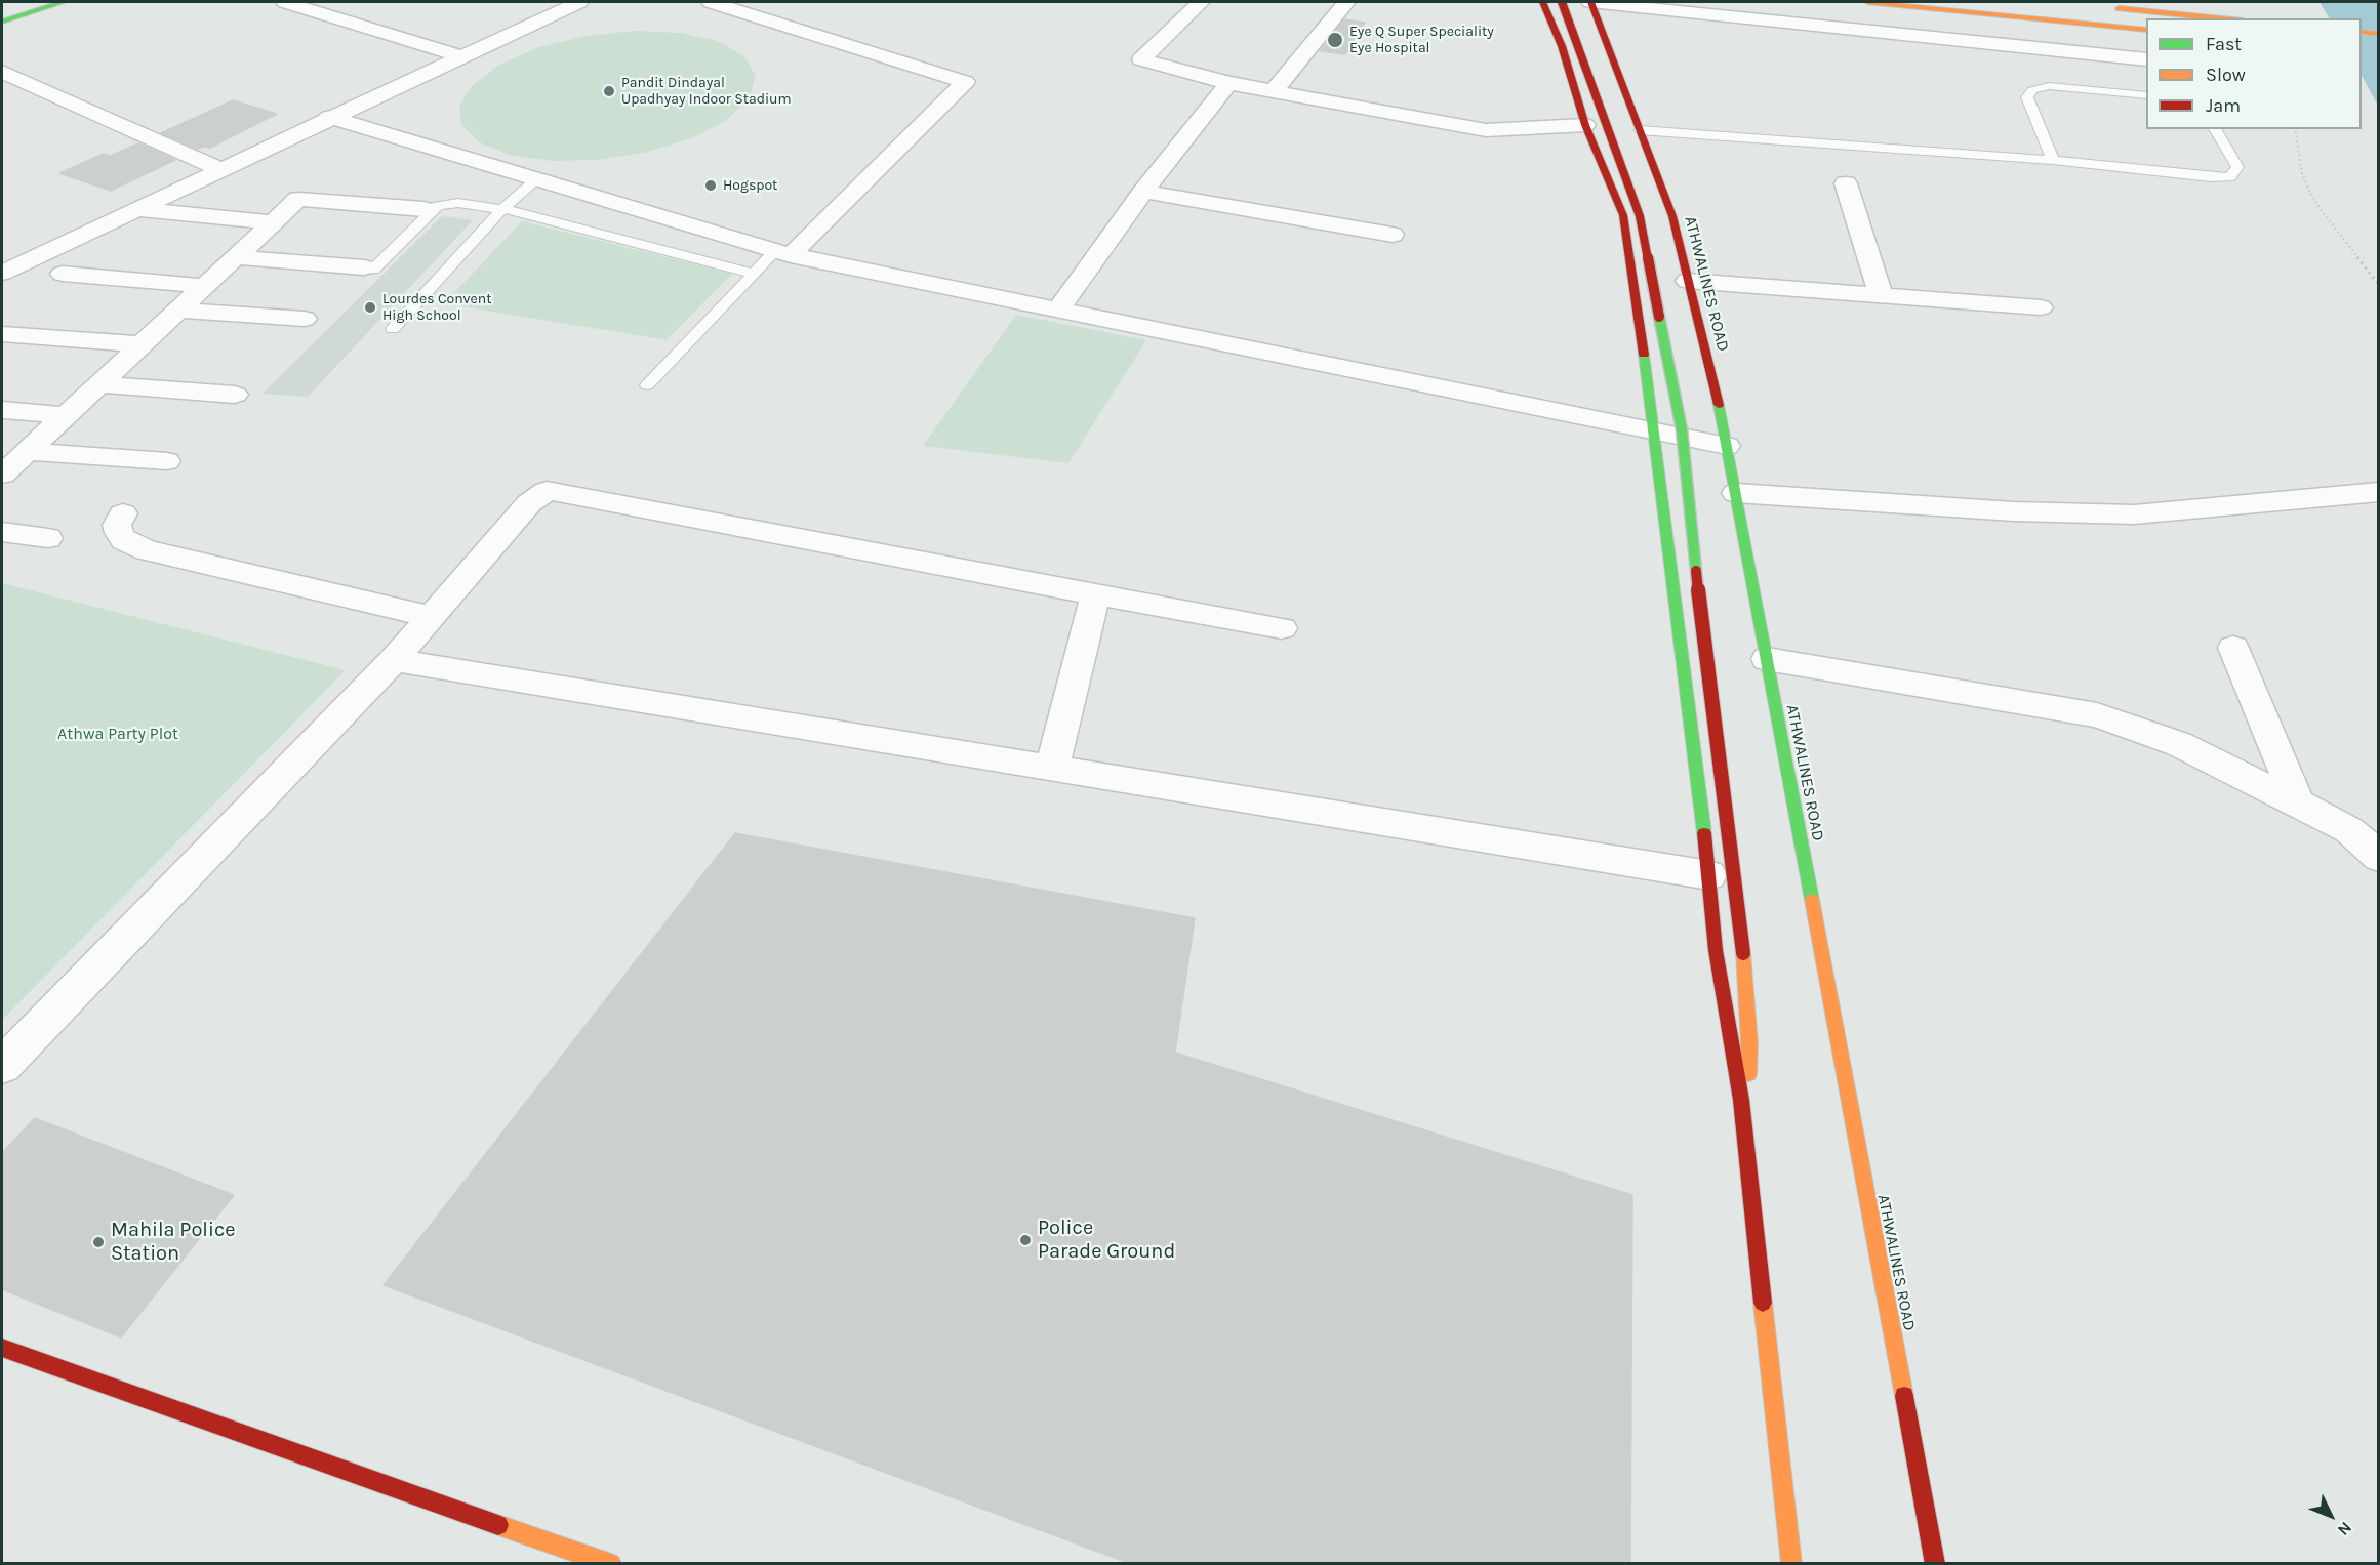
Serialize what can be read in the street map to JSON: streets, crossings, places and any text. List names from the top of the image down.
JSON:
{
  "streets": {
    "main road": ["ATHWALINES ROAD"]
  },
  "parks": ["Athwa Party Plot"],
  "places": [
    "Eye Q Super Speciality Eye Hospital",
    "Pandit Dindayal Upadhyay Indoor Stadium",
    "Hogspot",
    "Lourdes Convent High School",
    "Police Parade Ground",
    "Mahila Police Station"
  ],
  "legend": ["Fast", "Slow", "Jam"],
  "north": "bottom right"
}
